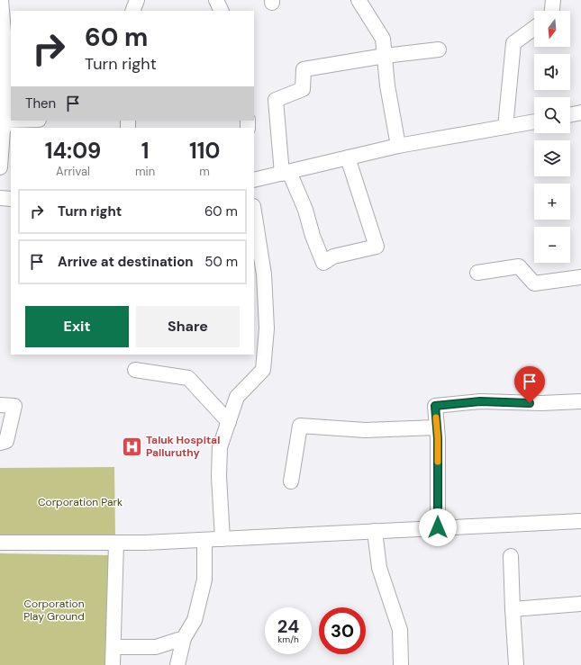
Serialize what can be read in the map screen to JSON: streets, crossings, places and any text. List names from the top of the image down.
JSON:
{
  "parks": ["Corporation Park", "Corporation Play Ground"],
  "places": {
    "hospital": ["Taluk Hospital Palluruthy"]
  },
  "north": "bottom",
  "page": {
    "map_buttons": ["+", "−"],
    "turn": ["60 m", "Turn right"],
    "then": "Then",
    "eta": [
      "14:09",
      "Arrival",
      "1",
      "min",
      "110",
      "m"
    ],
    "list": [
      {
        "name": "Turn right",
        "value": "60 m"
      },
      {
        "name": "Arrive at destination",
        "value": "50 m"
      }
    ],
    "buttons": ["Exit", "Share"],
    "speed": "24 km/h",
    "limit": "30"
  }
}
